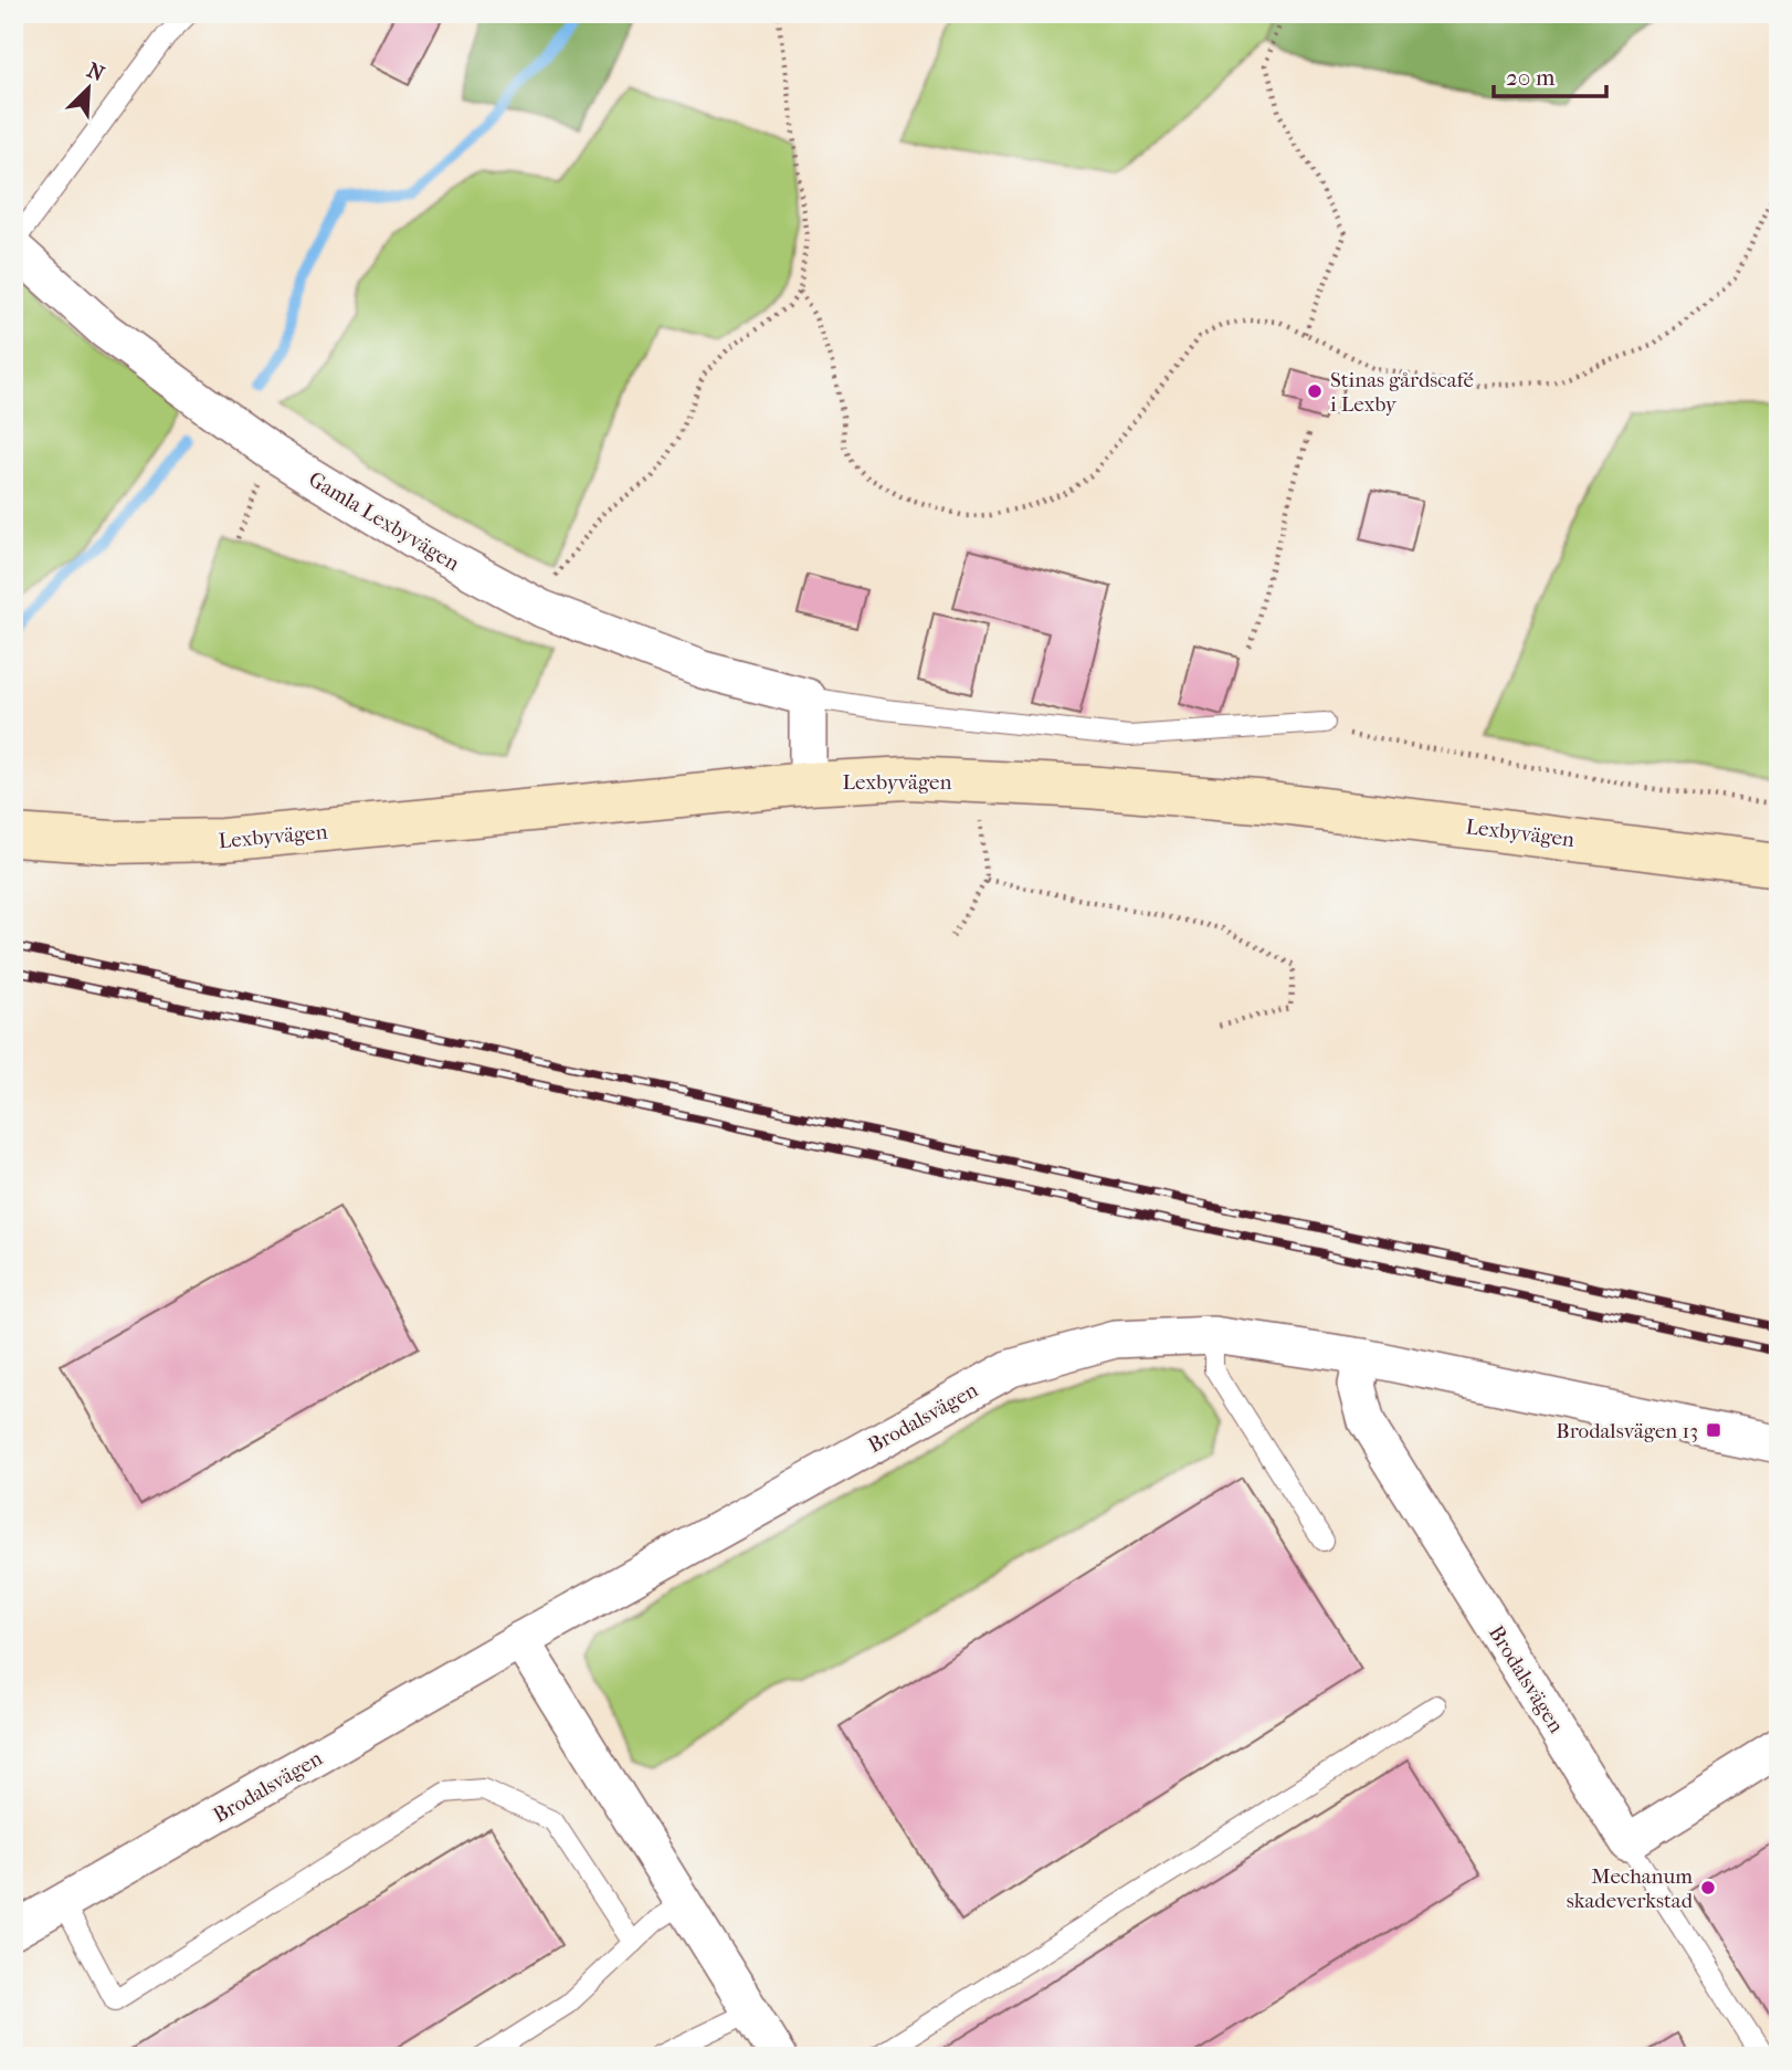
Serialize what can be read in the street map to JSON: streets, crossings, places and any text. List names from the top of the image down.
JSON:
{
  "streets": {
    "street": ["Gamla Lexbyvägen", "Lexbyvägen", "Brodalsvägen"]
  },
  "places": {
    "other": ["Stinas gårdscafé i Lexby", "Mechanum skadeverkstad"],
    "transit": ["Brodalsvägen 13"]
  },
  "scale_bar": "20 m",
  "north": "top right"
}
